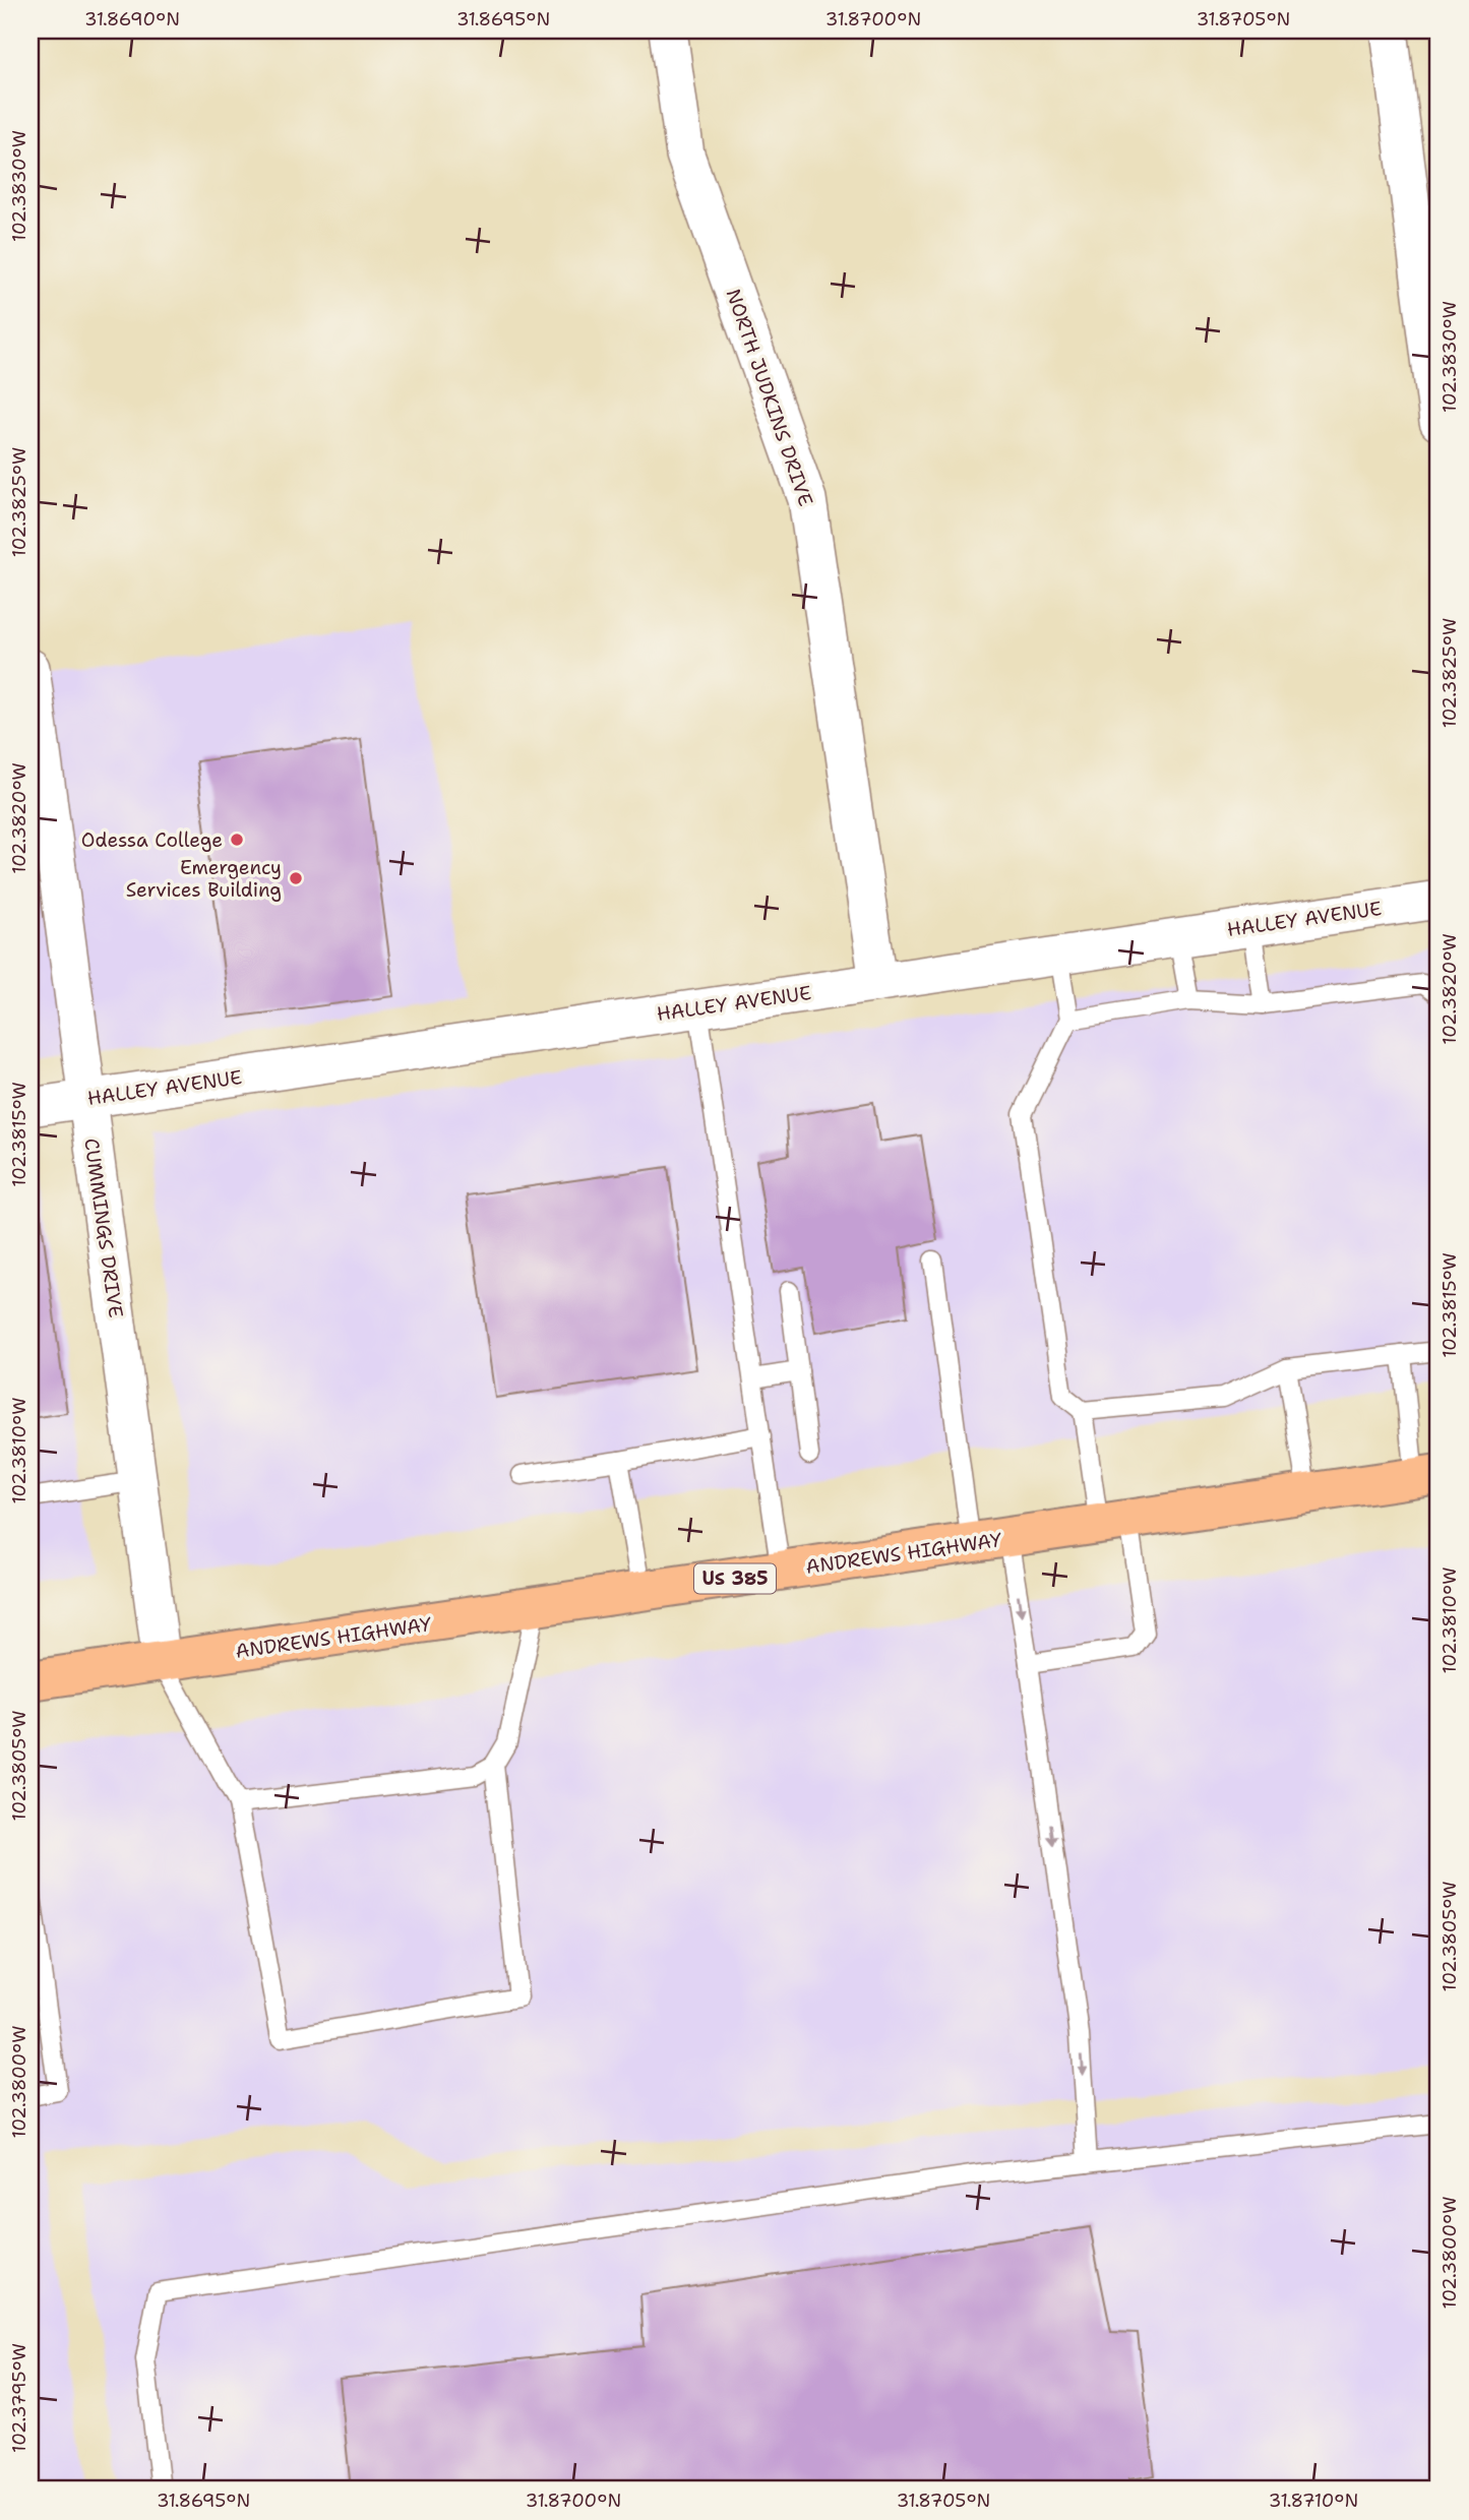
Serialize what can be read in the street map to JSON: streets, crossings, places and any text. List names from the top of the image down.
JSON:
{
  "streets": {
    "main road": ["ANDREWS HIGHWAY", "US 385"],
    "street": ["NORTH JUDKINS DRIVE", "HALLEY AVENUE", "CUMMINGS DRIVE"]
  },
  "crossings": [
    ["NORTH JUDKINS DRIVE", "HALLEY AVENUE"],
    ["HALLEY AVENUE", "CUMMINGS DRIVE"],
    ["CUMMINGS DRIVE", "ANDREWS HIGHWAY"]
  ],
  "places": ["Odessa College", "Emergency Services Building"],
  "coordinates": [
    "31.8690°N",
    "31.8695°N",
    "31.8700°N",
    "31.8705°N",
    "102.3830°W",
    "102.3825°W",
    "102.3820°W",
    "102.3815°W",
    "102.3810°W",
    "102.3805°W",
    "102.3800°W",
    "102.3795°W",
    "31.8710°N"
  ]
}
